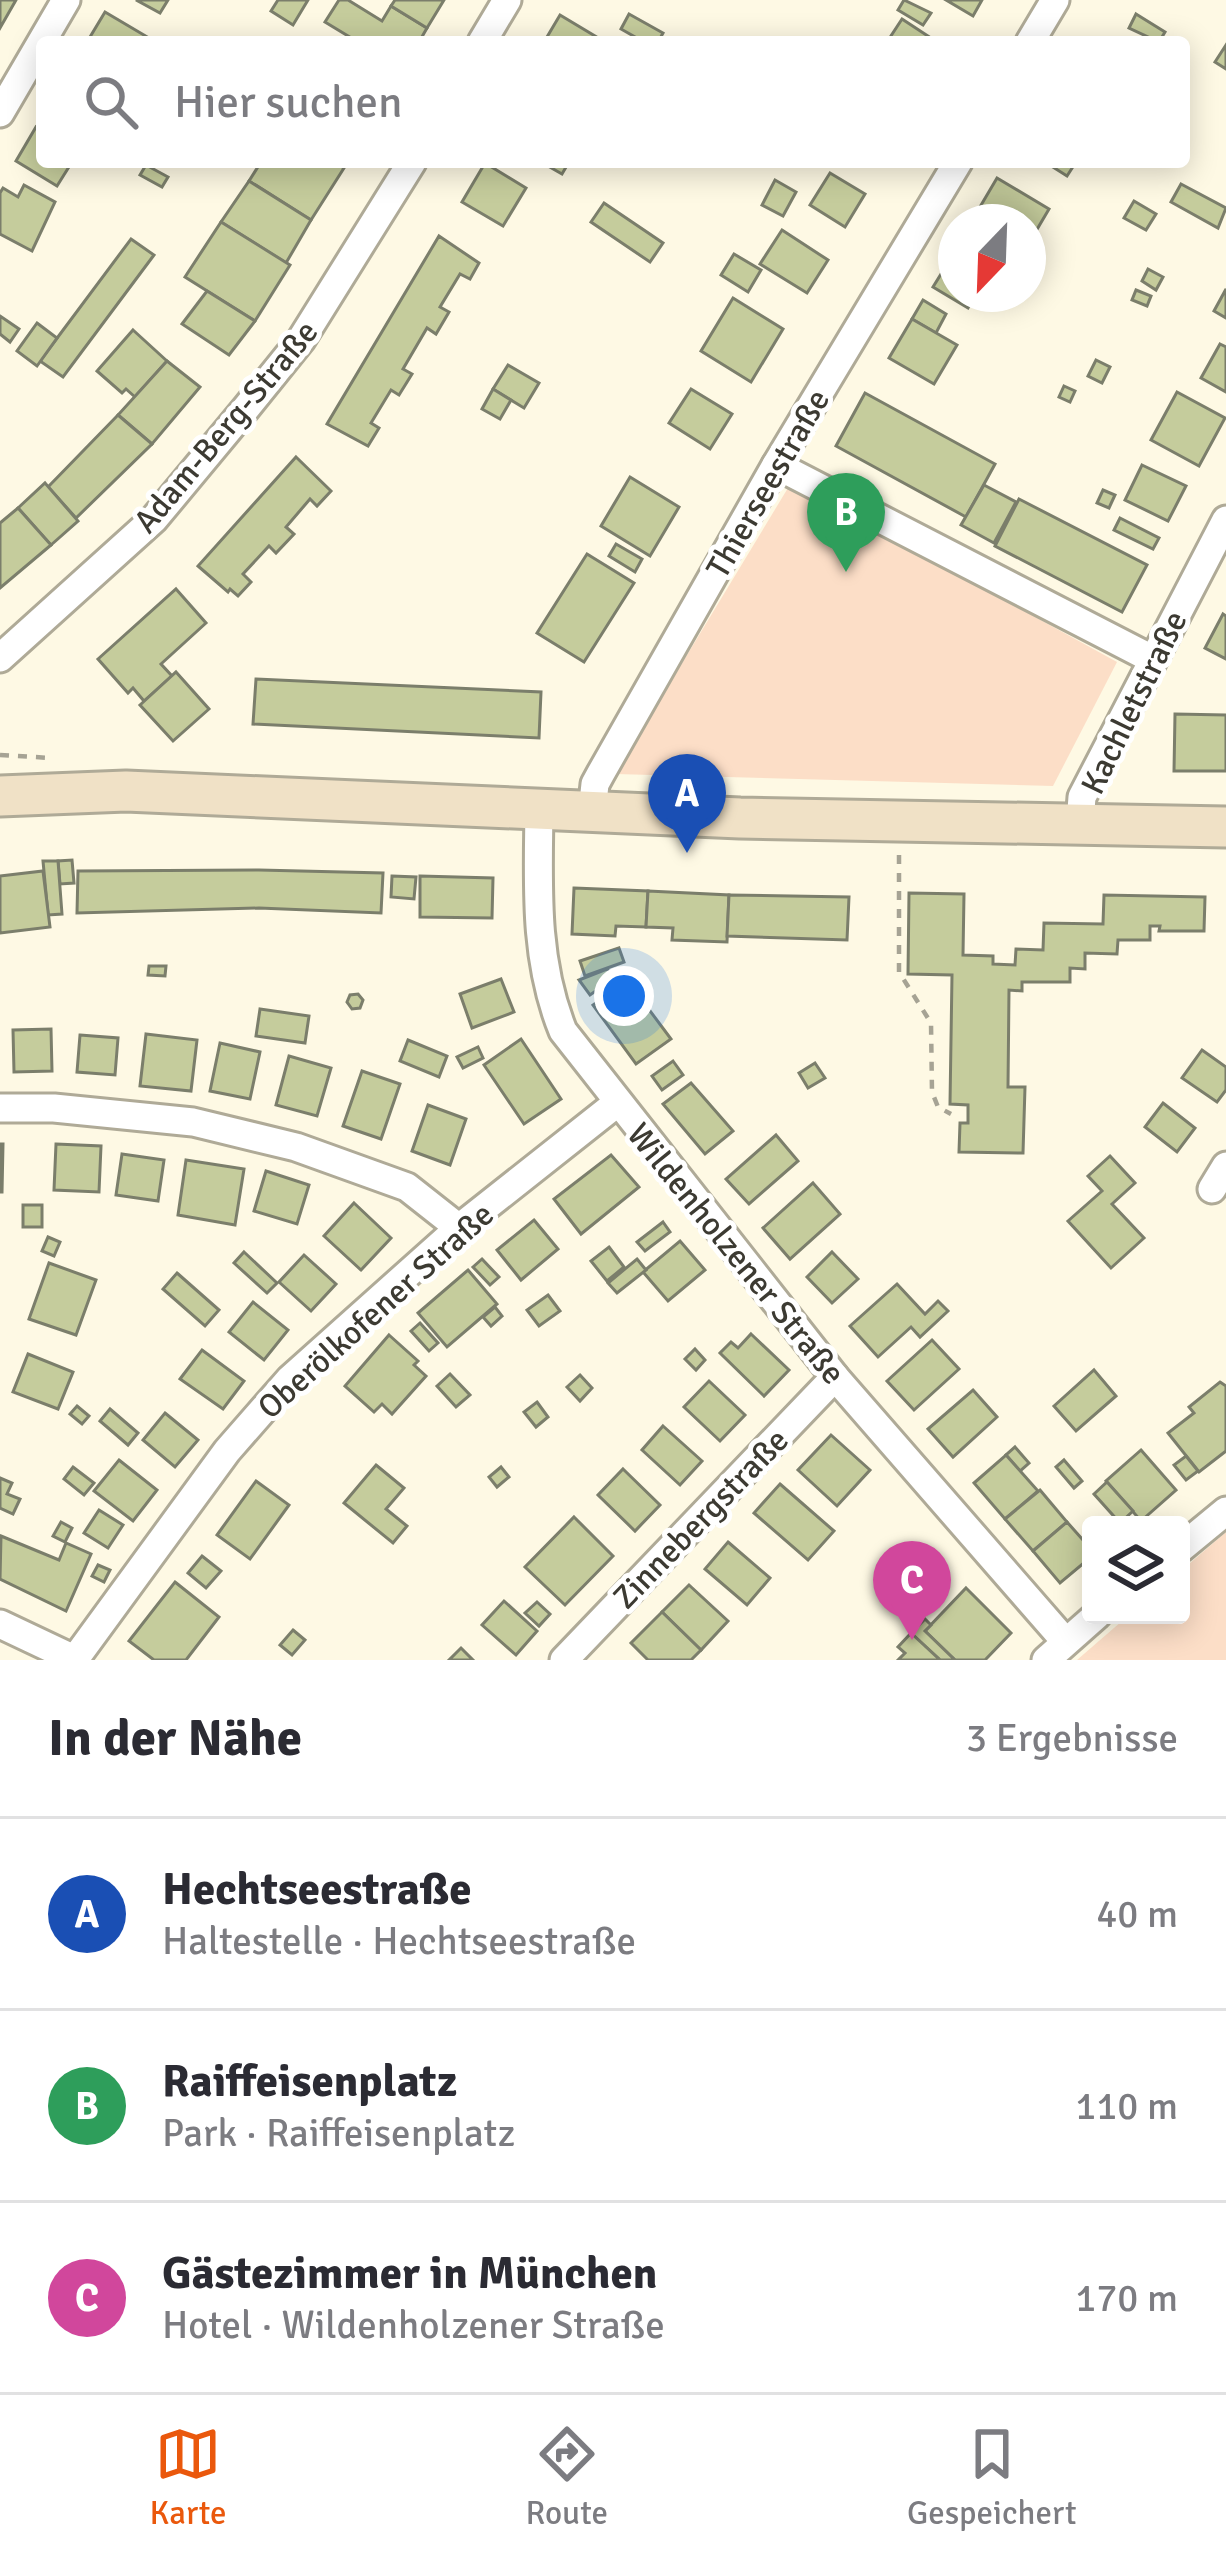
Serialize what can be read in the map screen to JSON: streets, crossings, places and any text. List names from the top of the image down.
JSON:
{
  "streets": {
    "street": [
      "Adam-Berg-Straße",
      "Thierseestraße",
      "Kachletstraße",
      "Wildenholzener Straße",
      "Oberölkofener Straße",
      "Zinnebergstraße"
    ]
  },
  "crossings": [
    ["Wildenholzener Straße", "Oberölkofener Straße"],
    ["Wildenholzener Straße", "Zinnebergstraße"]
  ],
  "north": "bottom left",
  "page": {
    "search": "Hier suchen",
    "pins": ["B", "A", "C"],
    "heading": ["In der Nähe", "3 Ergebnisse"],
    "list": [
      {
        "mark": "A",
        "name": "Hechtseestraße",
        "note": "Haltestelle · Hechtseestraße",
        "value": "40 m"
      },
      {
        "mark": "B",
        "name": "Raiffeisenplatz",
        "note": "Park · Raiffeisenplatz",
        "value": "110 m"
      },
      {
        "mark": "C",
        "name": "Gästezimmer in München",
        "note": "Hotel · Wildenholzener Straße",
        "value": "170 m"
      }
    ],
    "nav": ["Karte", "Route", "Gespeichert"]
  }
}
